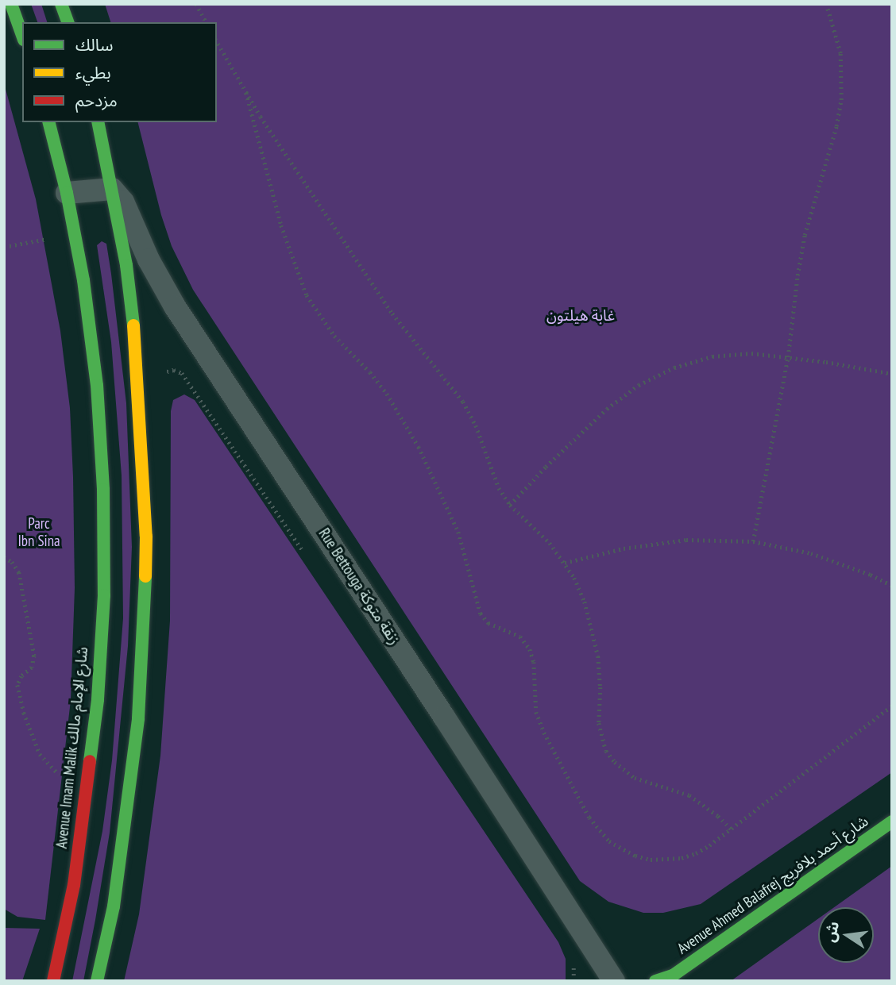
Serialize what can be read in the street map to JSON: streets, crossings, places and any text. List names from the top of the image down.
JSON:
{
  "streets": {
    "main road": ["Avenue Imam Malik شارع الإمام مالك", "Avenue Ahmed Balafrej شارع أحمد بلافريج"],
    "street": ["Rue Bettouga زنقة متوكة"]
  },
  "parks": ["غابة هيلتون", "Parc Ibn Sina"],
  "legend": ["سالك", "بطيء", "مزدحم"],
  "north": "left"
}
